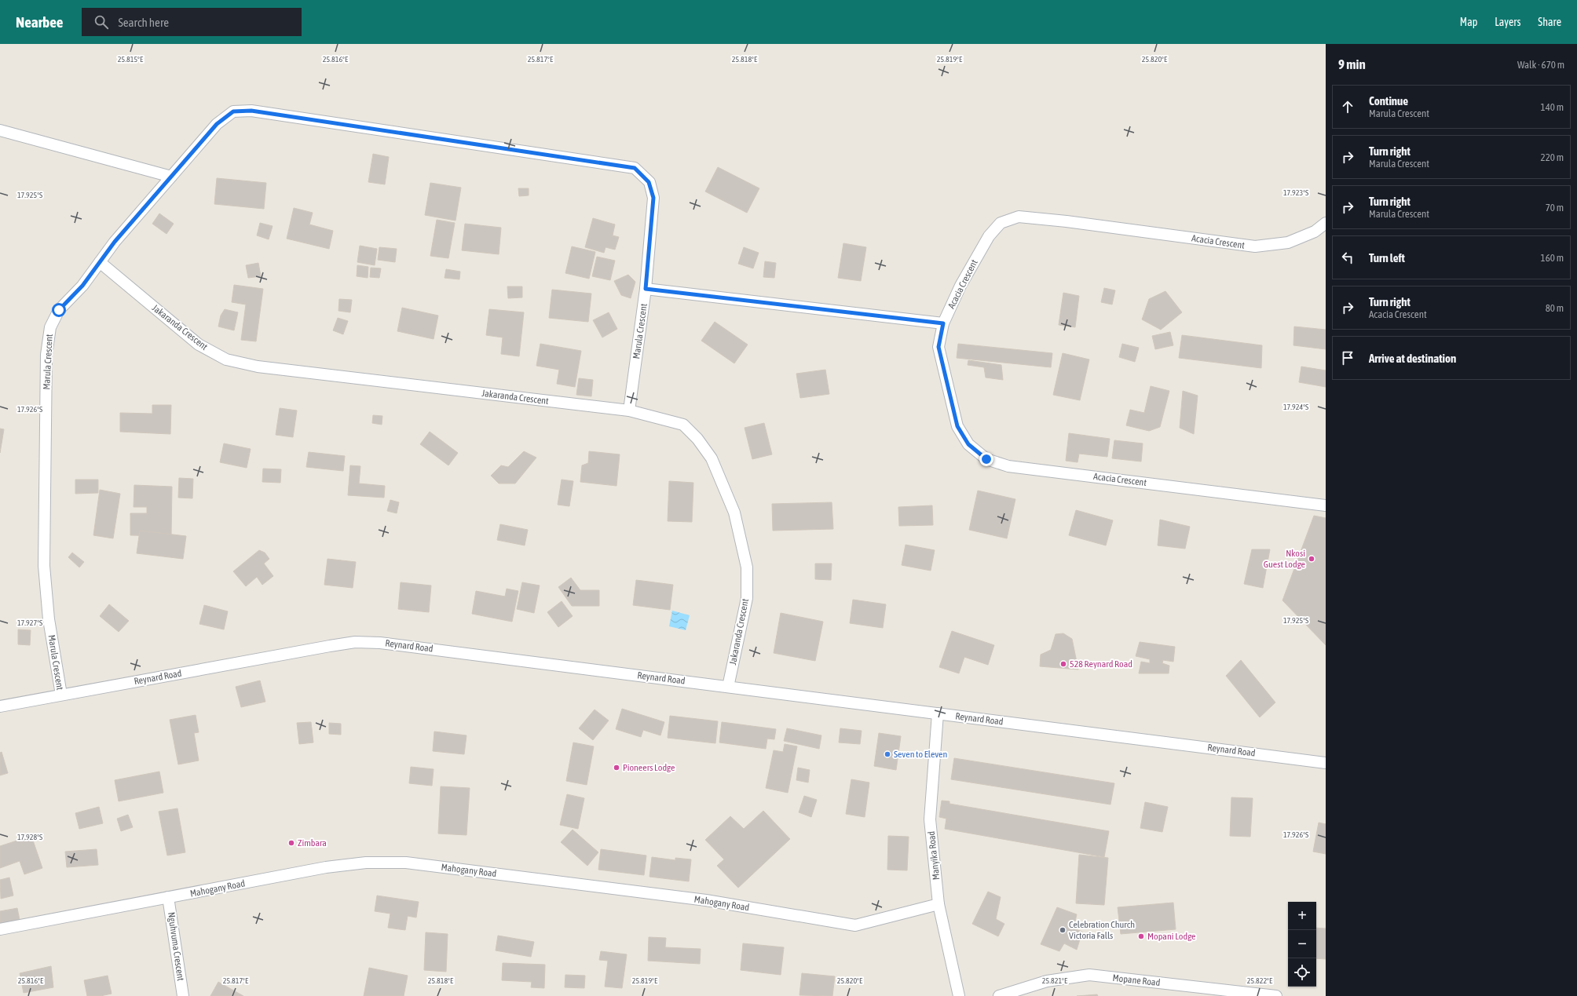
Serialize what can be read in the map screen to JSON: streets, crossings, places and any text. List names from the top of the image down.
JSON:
{
  "streets": {
    "street": [
      "Acacia Crescent",
      "Jakaranda Crescent",
      "Marula Crescent",
      "Reynard Road",
      "Manyika Road",
      "Mahogany Road",
      "Nguhvuma Crescent",
      "Mopane Road"
    ]
  },
  "crossings": [
    ["Jakaranda Crescent", "Marula Crescent"],
    ["Jakaranda Crescent", "Reynard Road"],
    ["Marula Crescent", "Reynard Road"],
    ["Reynard Road", "Manyika Road"],
    ["Manyika Road", "Mahogany Road"],
    ["Mahogany Road", "Nguhvuma Crescent"]
  ],
  "places": [
    "Nkosi Guest Lodge",
    "528 Reynard Road",
    "Seven to Eleven",
    "Pioneers Lodge",
    "Zimbara",
    "Celebration Church Victoria Falls",
    "Mopani Lodge"
  ],
  "page": {
    "header": "Nearbee",
    "search": "Search here",
    "nav": ["Map", "Layers", "Share"],
    "heading": ["9 min", "Walk · 670 m"],
    "list": [
      ["Continue", "Marula Crescent", "140 m"],
      ["Turn right", "Marula Crescent", "220 m"],
      ["Turn right", "Marula Crescent", "70 m"],
      ["Turn left", "160 m"],
      ["Turn right", "Acacia Crescent", "80 m"],
      "Arrive at destination"
    ],
    "map_buttons": ["+", "−"]
  },
  "coordinates": [
    "25.815°E",
    "25.816°E",
    "25.817°E",
    "25.818°E",
    "25.819°E",
    "25.820°E",
    "17.923°S",
    "17.925°S",
    "17.924°S",
    "17.926°S",
    "17.927°S",
    "17.928°S",
    "25.821°E",
    "25.822°E"
  ]
}
